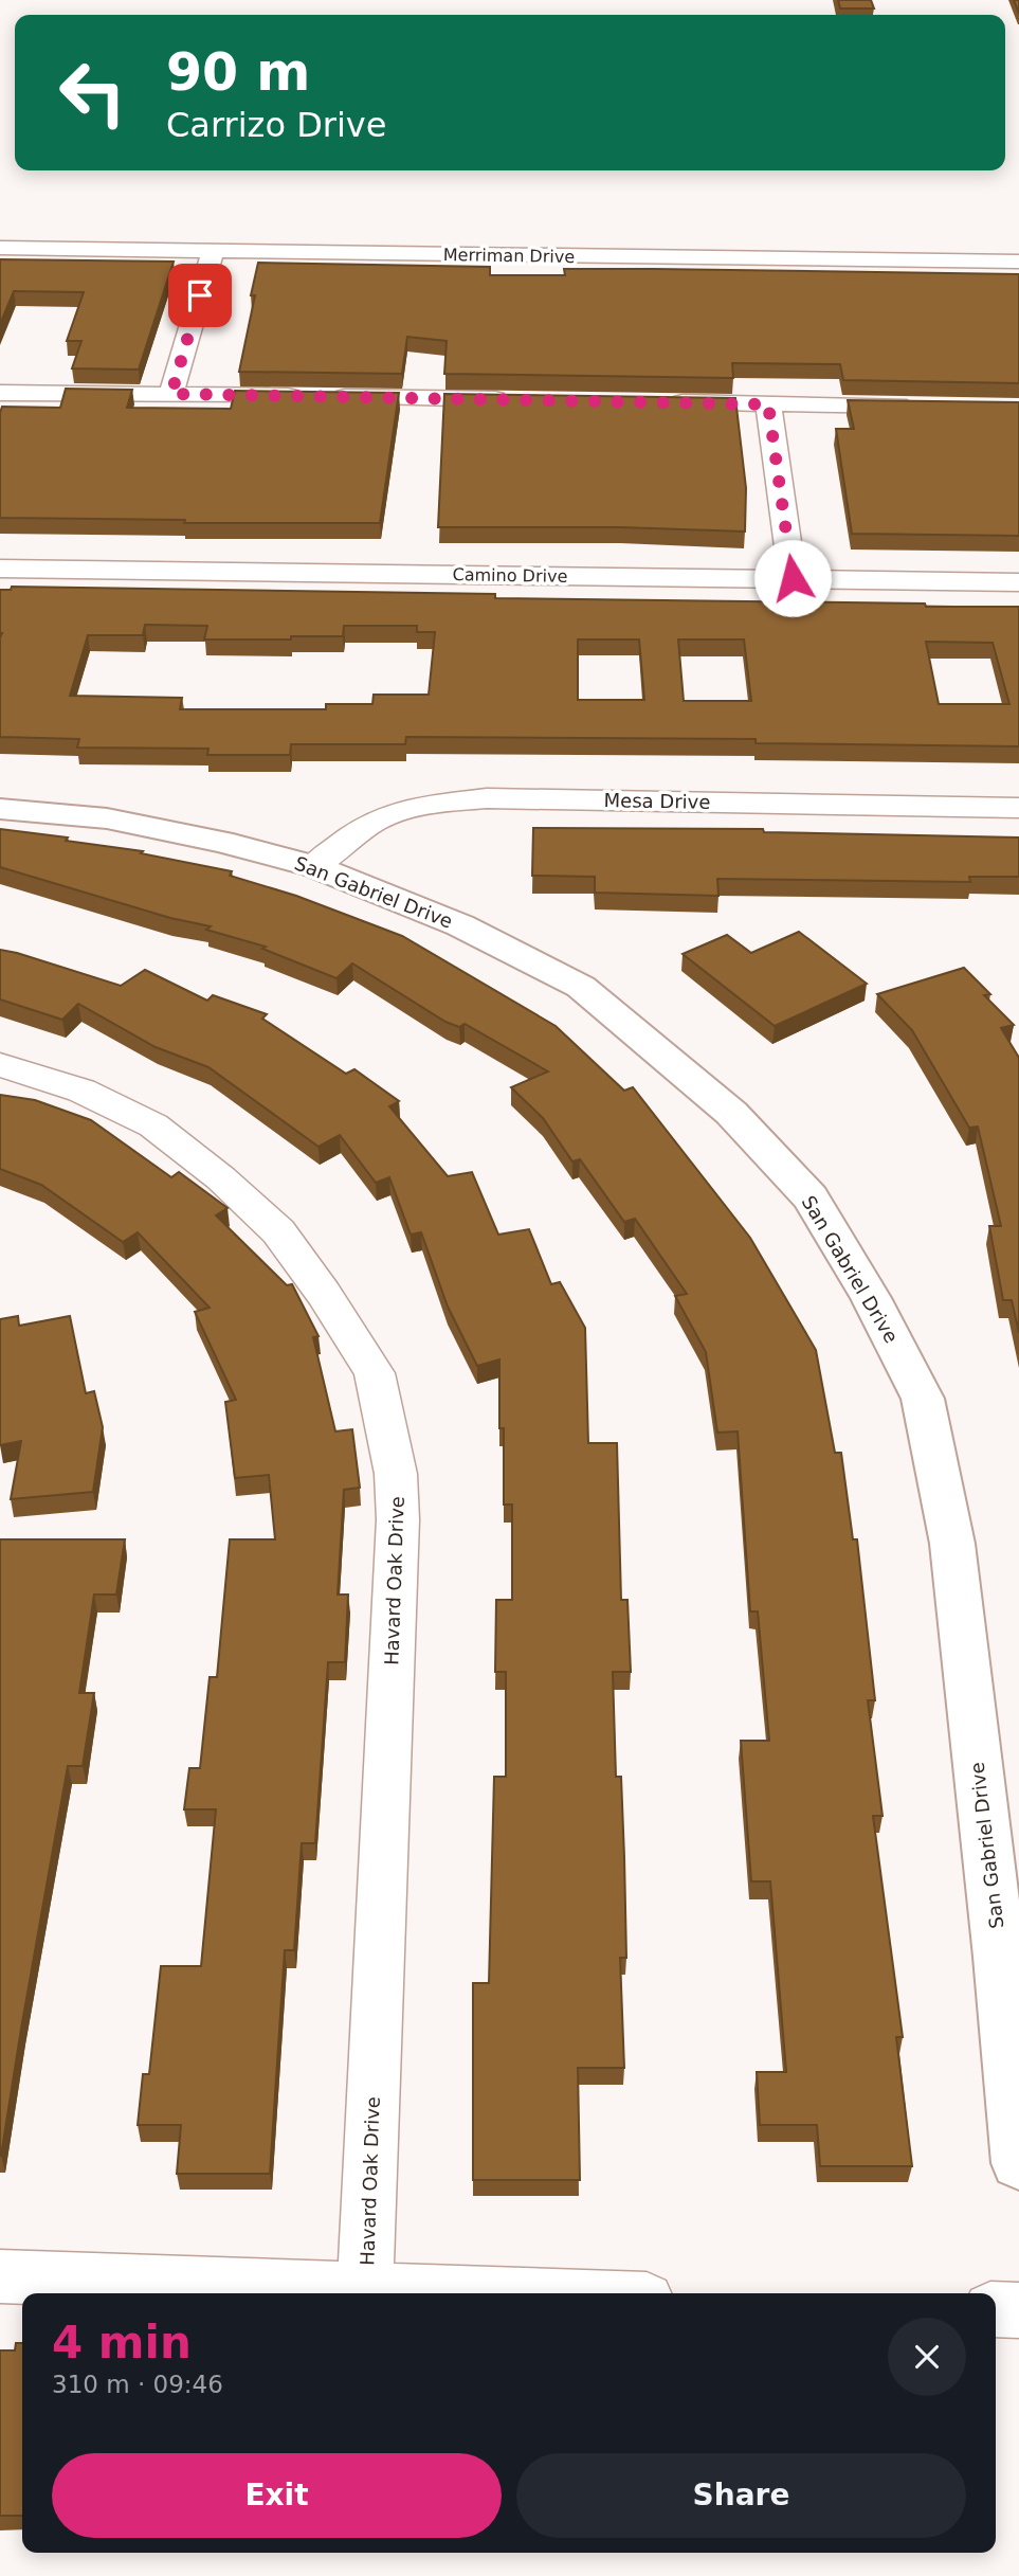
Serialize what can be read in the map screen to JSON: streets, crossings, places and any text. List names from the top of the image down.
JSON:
{
  "streets": {
    "street": [
      "Merriman Drive",
      "Camino Drive",
      "Mesa Drive",
      "San Gabriel Drive",
      "Havard Oak Drive"
    ]
  },
  "crossings": [
    ["Mesa Drive", "San Gabriel Drive"]
  ],
  "page": {
    "turn": ["90 m", "Carrizo Drive"],
    "heading": ["4 min", "310 m · 09:46"],
    "buttons": ["Exit", "Share"]
  }
}
